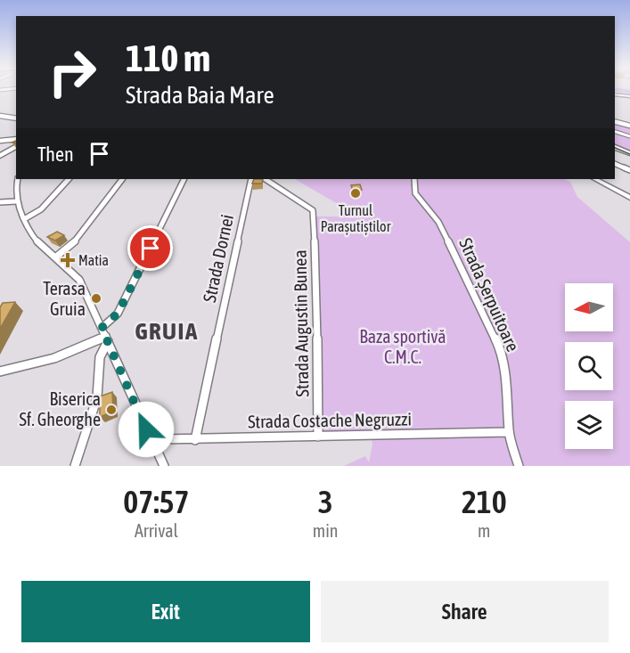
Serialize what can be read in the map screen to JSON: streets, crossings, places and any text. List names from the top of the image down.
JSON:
{
  "streets": {
    "street": [
      "Strada Dornei",
      "Strada Șerpuitoare",
      "Strada Augustin Bunea",
      "Strada Costache Negruzzi"
    ]
  },
  "crossings": [
    ["Strada Dornei", "Strada Costache Negruzzi"],
    ["Strada Șerpuitoare", "Strada Costache Negruzzi"],
    ["Strada Augustin Bunea", "Strada Costache Negruzzi"]
  ],
  "districts": ["GRUIA"],
  "parks": ["Baza sportivă C.M.C."],
  "places": {
    "other": ["Turnul Parașutiștilor", "Terasa Gruia", "Biserica Sf. Gheorghe"],
    "health": ["Matia"]
  },
  "north": "left",
  "page": {
    "turn": ["110 m", "Strada Baia Mare"],
    "then": "Then",
    "eta": [
      "07:57",
      "Arrival",
      "3",
      "min",
      "210",
      "m"
    ],
    "buttons": ["Exit", "Share"]
  }
}
